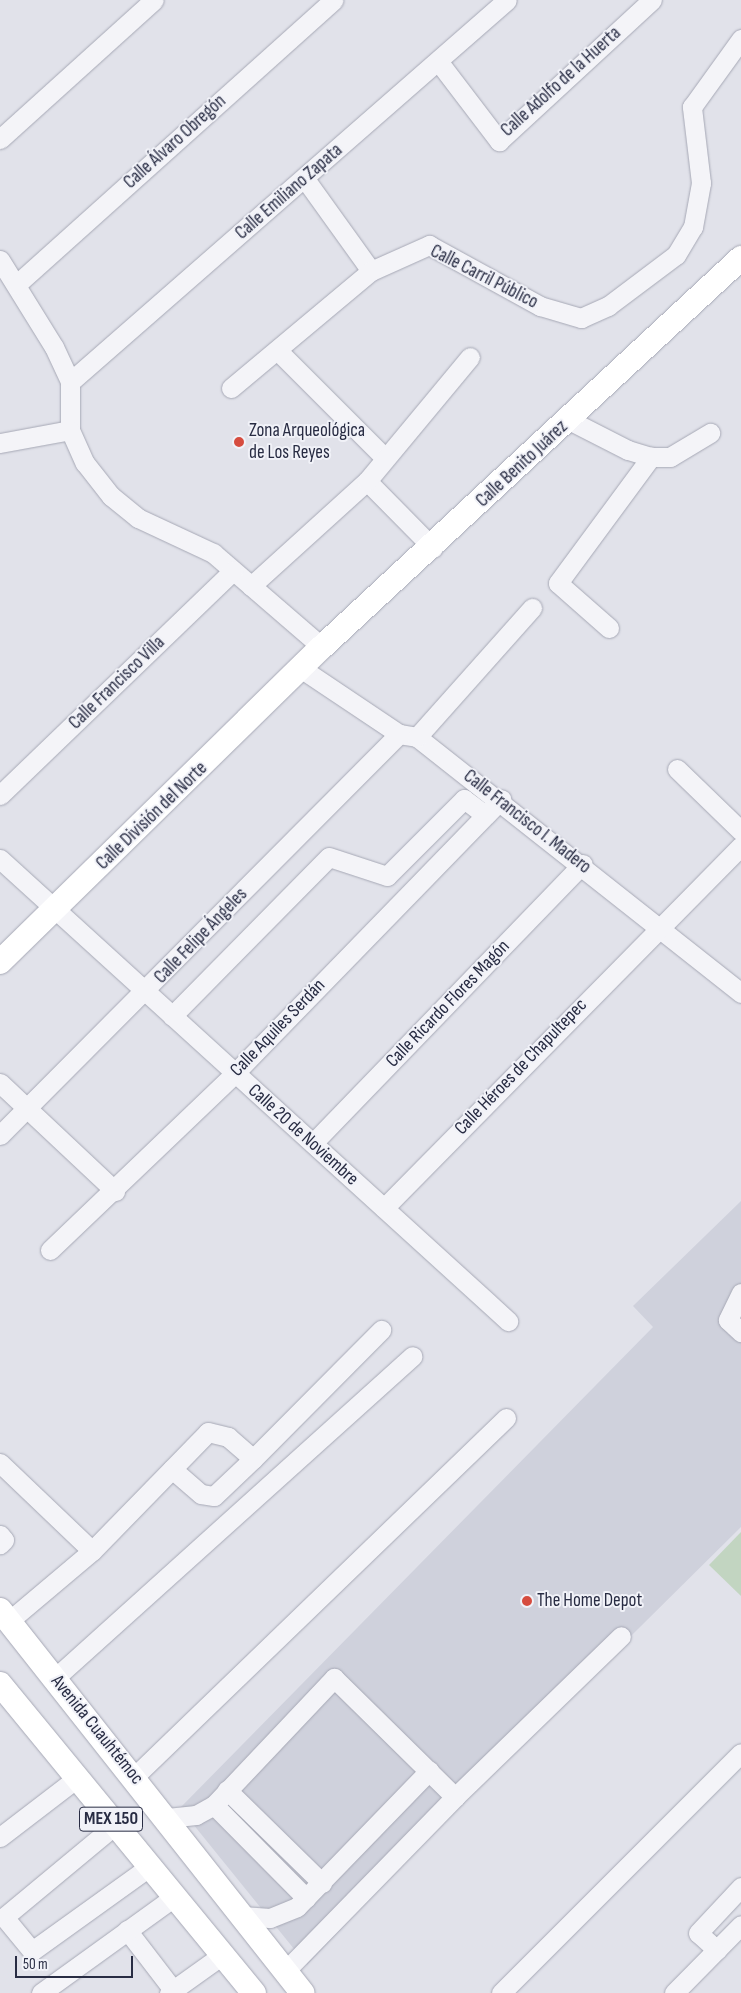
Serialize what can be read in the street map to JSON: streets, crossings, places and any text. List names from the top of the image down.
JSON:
{
  "streets": {
    "main road": [
      "Calle Benito Juárez",
      "Calle División del Norte",
      "Avenida Cuauhtémoc",
      "MEX 150"
    ],
    "street": [
      "Calle Adolfo de la Huerta",
      "Calle Álvaro Obregón",
      "Calle Emiliano Zapata",
      "Calle Carril Público",
      "Calle Francisco Villa",
      "Calle Francisco I. Madero",
      "Calle Felipe Ángeles",
      "Calle Ricardo Flores Magón",
      "Calle Aquiles Serdán",
      "Calle Héroes de Chapultepec",
      "Calle 20 de Noviembre"
    ]
  },
  "crossings": [
    ["Calle Adolfo de la Huerta", "Calle Emiliano Zapata"],
    ["Calle Benito Juárez", "Calle División del Norte"],
    ["Calle Benito Juárez", "Calle Francisco I. Madero"],
    ["Calle División del Norte", "Calle Francisco I. Madero"],
    ["Calle División del Norte", "Calle 20 de Noviembre"],
    ["Calle Francisco I. Madero", "Calle Felipe Ángeles"],
    ["Calle Francisco I. Madero", "Calle Ricardo Flores Magón"],
    ["Calle Francisco I. Madero", "Calle Aquiles Serdán"],
    ["Calle Francisco I. Madero", "Calle Héroes de Chapultepec"],
    ["Calle Felipe Ángeles", "Calle 20 de Noviembre"],
    ["Calle Ricardo Flores Magón", "Calle 20 de Noviembre"],
    ["Calle Aquiles Serdán", "Calle 20 de Noviembre"],
    ["Calle Héroes de Chapultepec", "Calle 20 de Noviembre"]
  ],
  "places": ["Zona Arqueológica de Los Reyes", "The Home Depot"],
  "scale_bar": "50 m"
}
